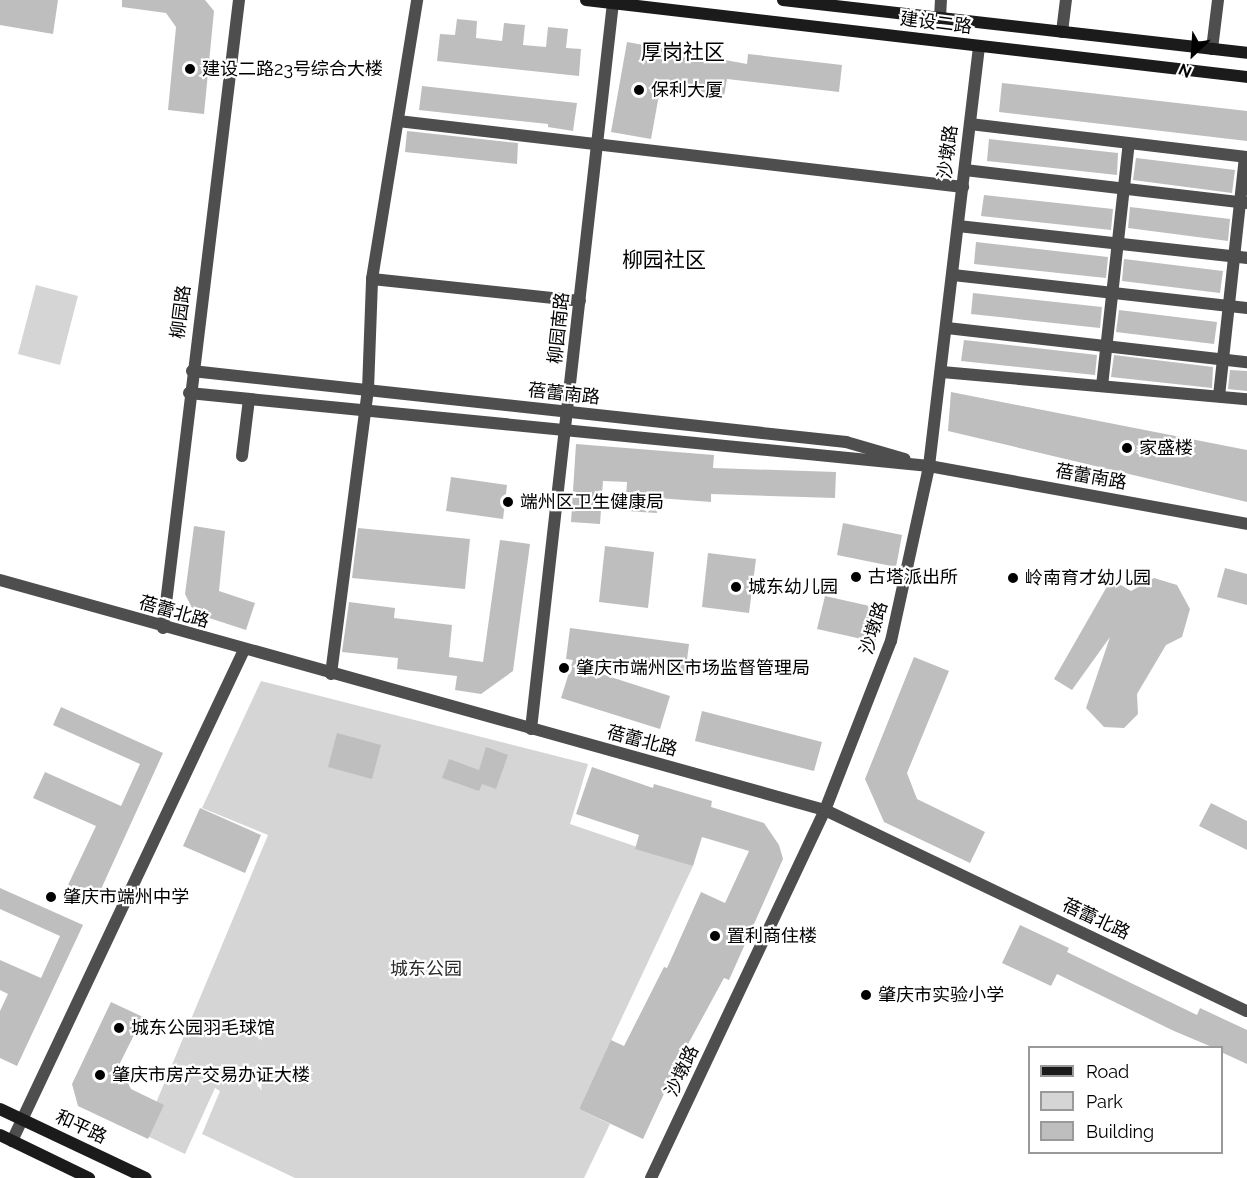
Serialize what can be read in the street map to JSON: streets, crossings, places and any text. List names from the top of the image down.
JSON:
{
  "streets": {
    "main road": ["建设二路", "和平路"],
    "street": [
      "沙墩路",
      "柳园路",
      "柳园南路",
      "蓓蕾南路",
      "蓓蕾北路"
    ]
  },
  "crossings": [
    ["建设二路", "沙墩路"],
    ["建设二路", "柳园南路"],
    ["沙墩路", "蓓蕾南路"],
    ["沙墩路", "蓓蕾北路"],
    ["柳园路", "蓓蕾南路"],
    ["柳园路", "蓓蕾北路"],
    ["柳园南路", "蓓蕾南路"],
    ["柳园南路", "蓓蕾北路"]
  ],
  "districts": ["厚岗社区", "柳园社区"],
  "parks": ["城东公园"],
  "places": [
    "建设二路23号综合大楼",
    "保利大厦",
    "家盛楼",
    "端州区卫生健康局",
    "古塔派出所",
    "岭南育才幼儿园",
    "城东幼儿园",
    "肇庆市端州区市场监督管理局",
    "肇庆市端州中学",
    "置利商住楼",
    "肇庆市实验小学",
    "城东公园羽毛球馆",
    "肇庆市房产交易办证大楼"
  ],
  "legend": ["Road", "Park", "Building"],
  "north": "bottom left"
}
